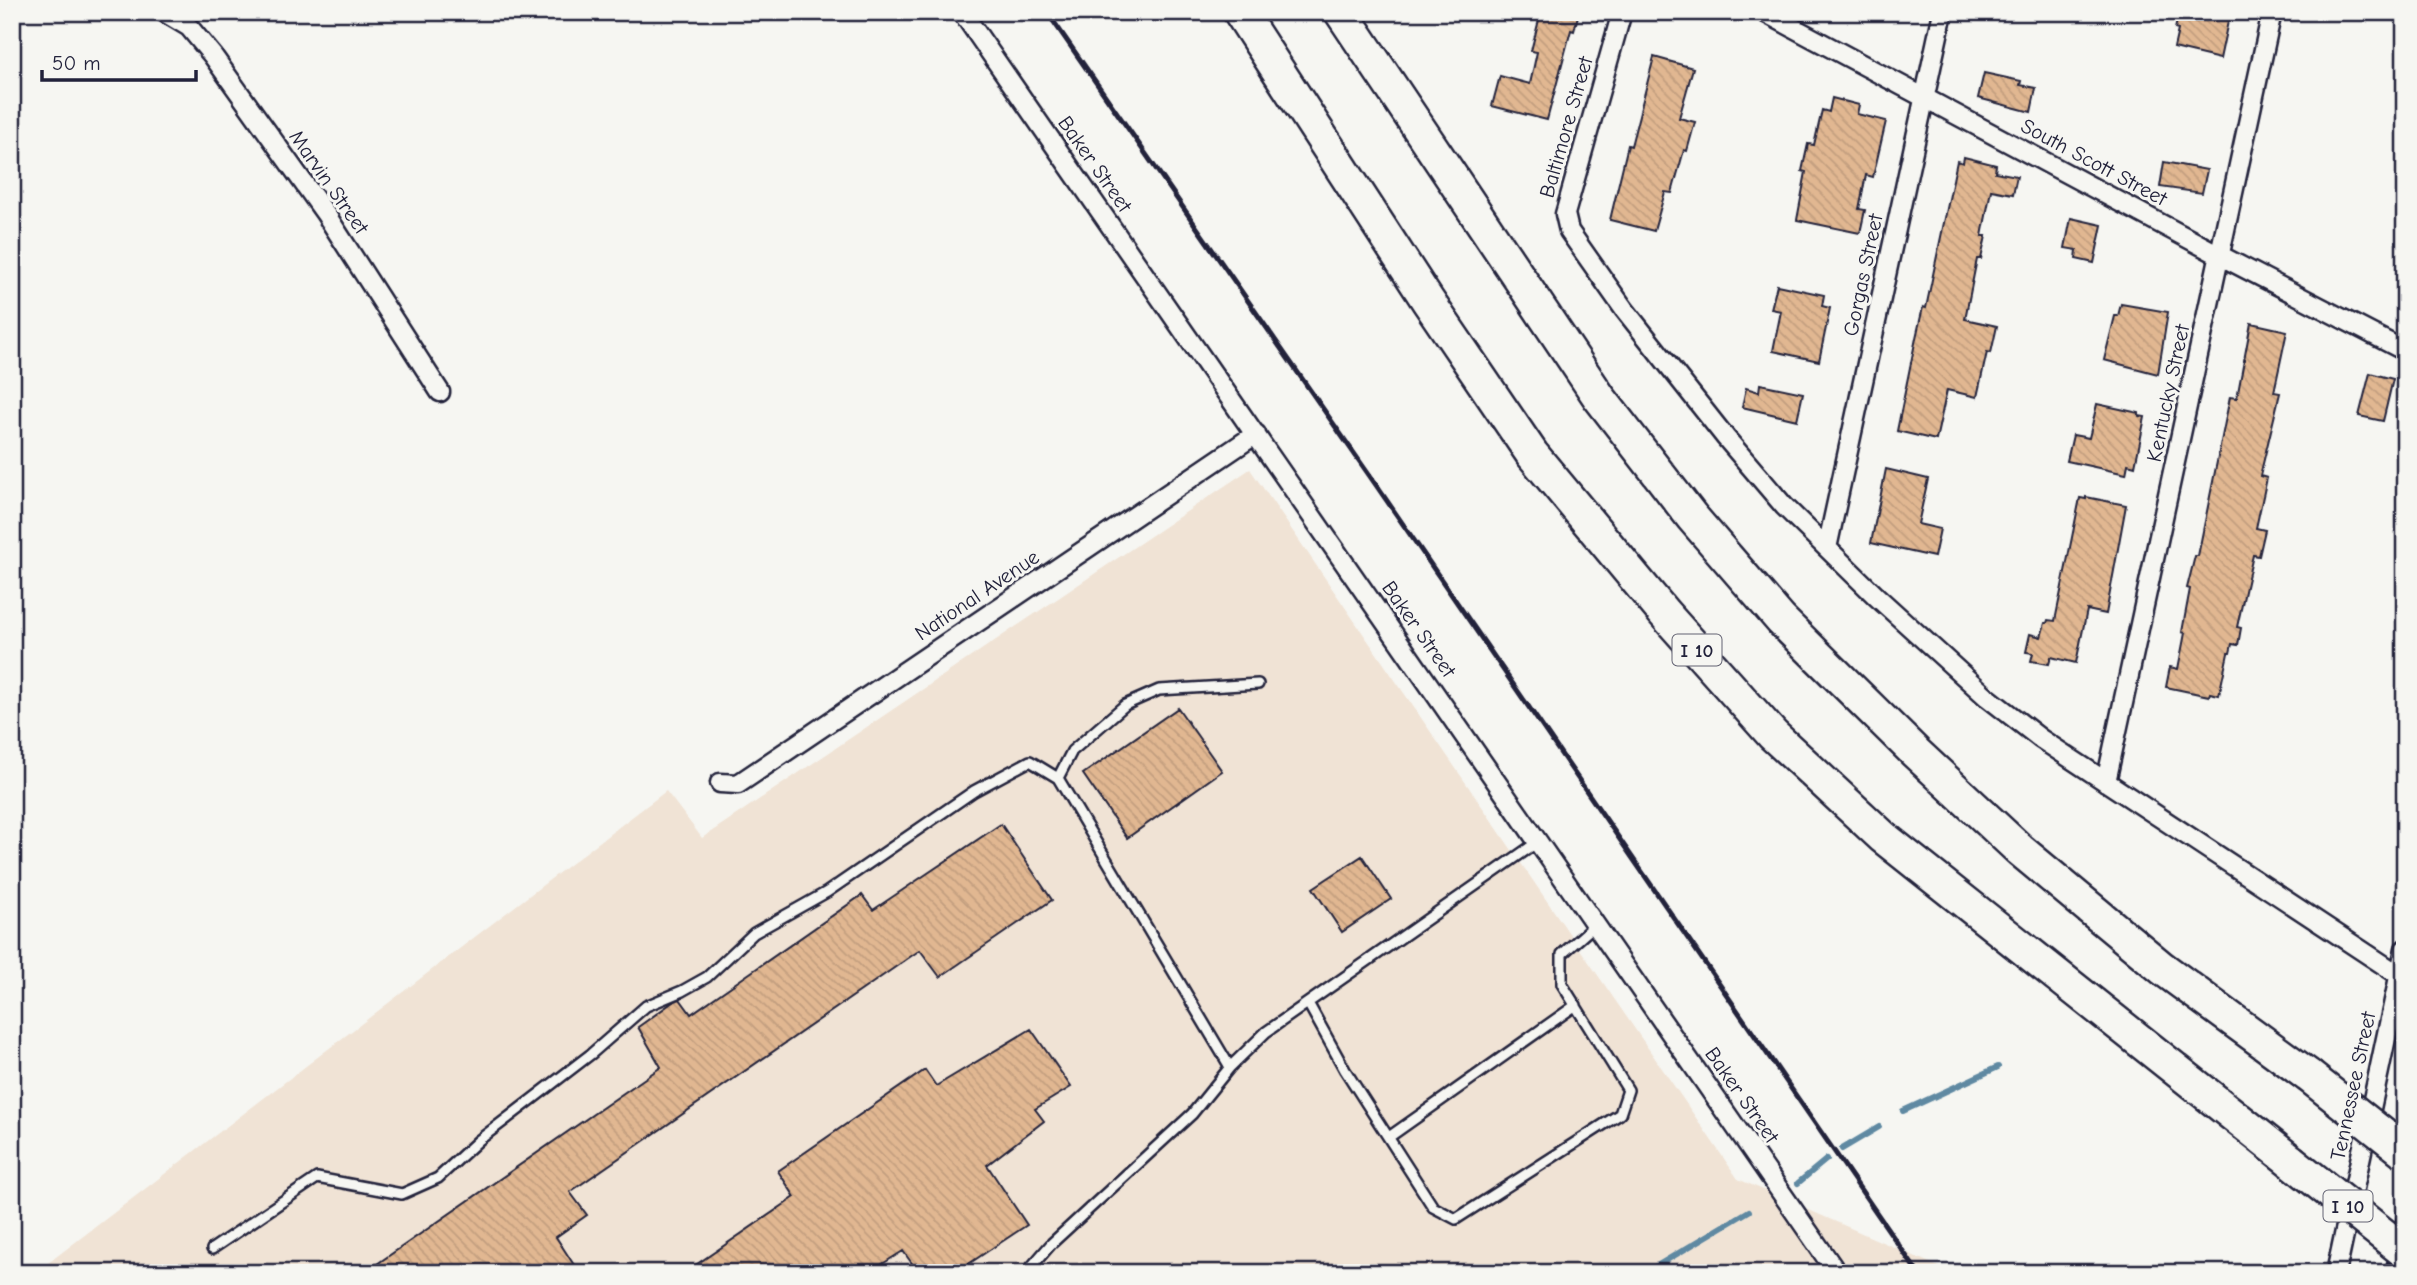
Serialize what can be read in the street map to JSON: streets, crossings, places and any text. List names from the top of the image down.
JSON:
{
  "streets": {
    "highway": ["I 10"],
    "street": [
      "Baltimore Street",
      "South Scott Street",
      "Baker Street",
      "Marvin Street",
      "Gorgas Street",
      "Kentucky Street",
      "National Avenue",
      "Tennessee Street"
    ]
  },
  "crossings": [
    ["Baltimore Street", "Gorgas Street"],
    ["South Scott Street", "Gorgas Street"],
    ["South Scott Street", "Kentucky Street"],
    ["Baker Street", "National Avenue"]
  ],
  "scale_bar": "50 m"
}
